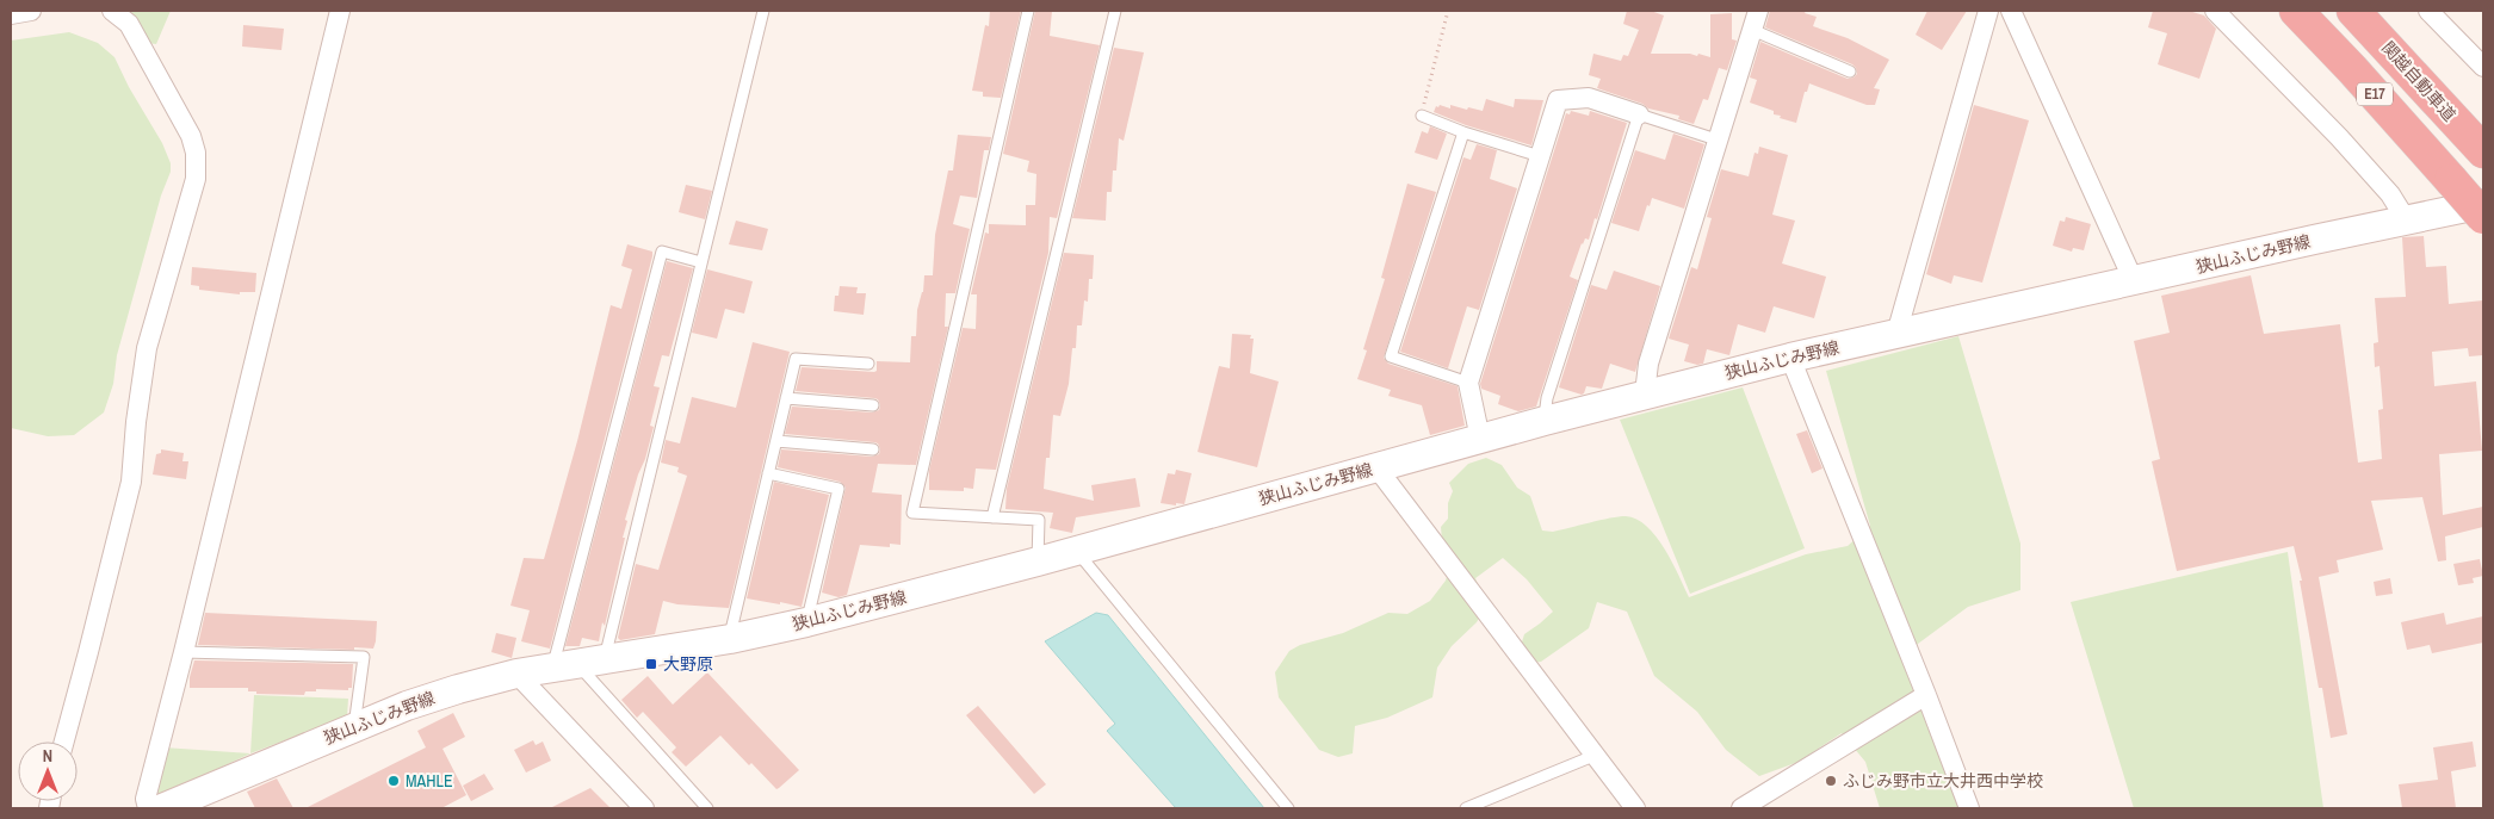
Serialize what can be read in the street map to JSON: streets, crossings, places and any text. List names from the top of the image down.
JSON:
{
  "streets": {
    "highway": ["関越自動車道", "E17"],
    "main road": ["狭山ふじみ野線"]
  },
  "places": {
    "transit": ["大野原"],
    "other": ["MAHLE", "ふじみ野市立大井西中学校"]
  },
  "north": "top"
}
